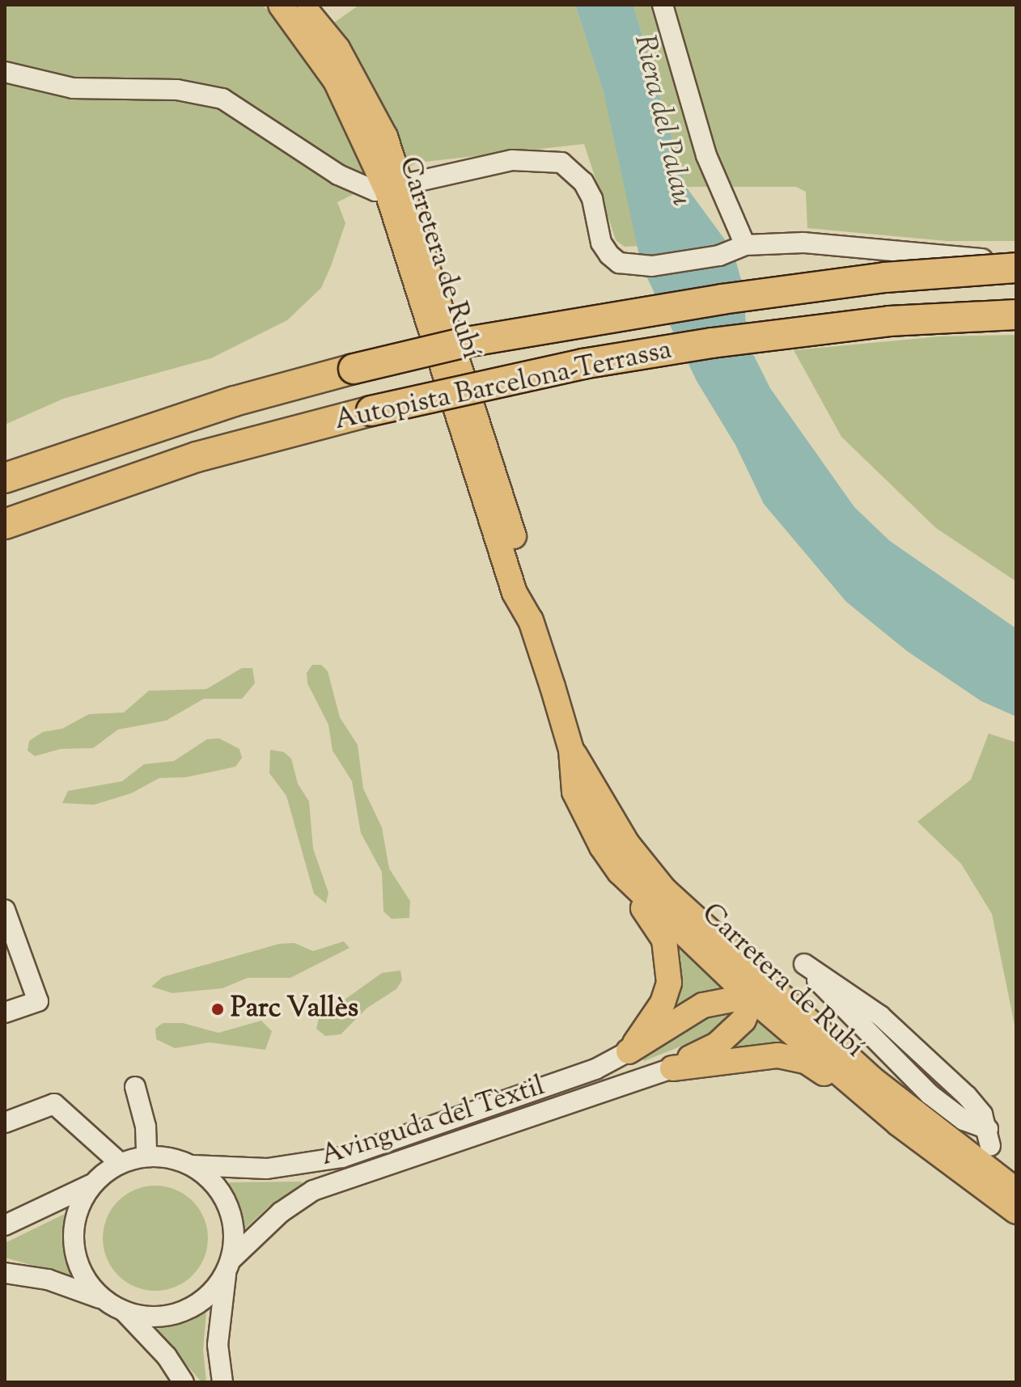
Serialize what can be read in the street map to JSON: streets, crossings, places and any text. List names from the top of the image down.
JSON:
{
  "streets": {
    "highway": ["Autopista Barcelona-Terrassa"],
    "main road": ["Carretera de Rubí"],
    "street": ["Avinguda del Tèxtil"]
  },
  "water": ["Riera del Palau"],
  "places": ["Parc Vallès"]
}
